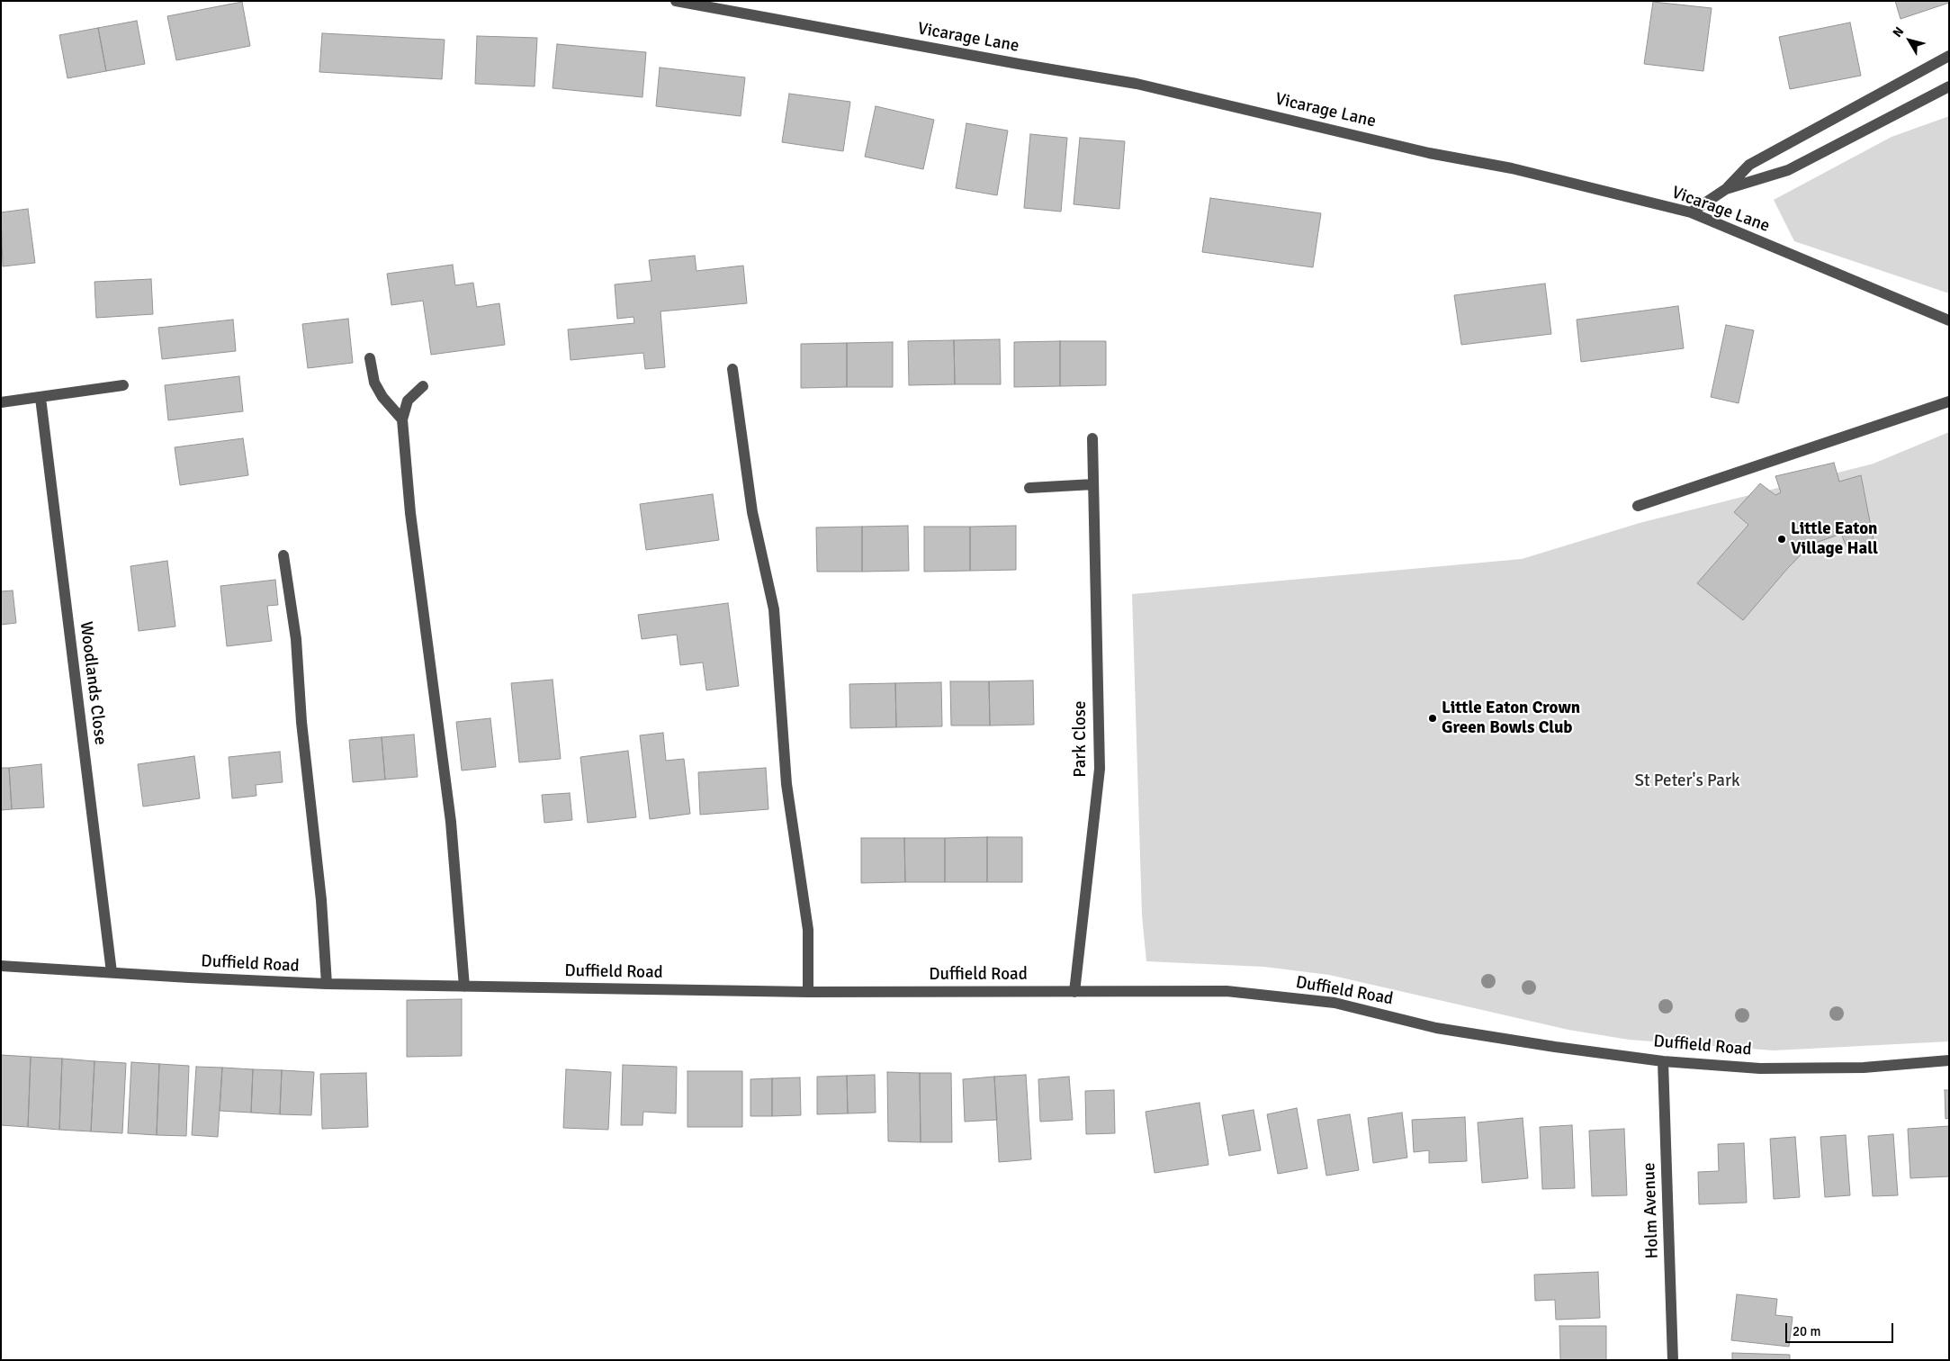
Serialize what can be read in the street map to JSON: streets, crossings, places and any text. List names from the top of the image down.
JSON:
{
  "streets": {
    "street": [
      "Vicarage Lane",
      "Woodlands Close",
      "Park Close",
      "Duffield Road",
      "Holm Avenue"
    ]
  },
  "crossings": [
    ["Woodlands Close", "Duffield Road"],
    ["Park Close", "Duffield Road"],
    ["Duffield Road", "Holm Avenue"]
  ],
  "parks": ["St Peter's Park"],
  "places": ["Little Eaton Village Hall", "Little Eaton Crown Green Bowls Club"],
  "scale_bar": "20 m",
  "north": "top left"
}
